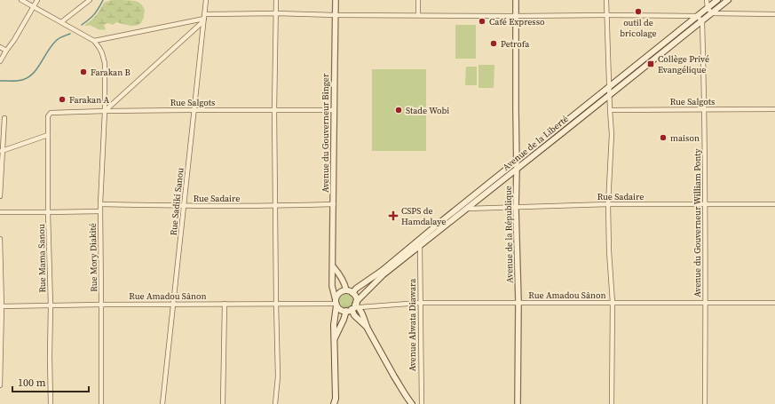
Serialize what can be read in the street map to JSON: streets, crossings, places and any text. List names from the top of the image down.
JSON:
{
  "streets": {
    "main road": ["Avenue du Gouverneur Binger", "Avenue de la Liberté"],
    "street": [
      "Rue Salgots",
      "Rue Sadaire",
      "Rue Sadiki Sanou",
      "Avenue du Gouverneur William Ponty",
      "Avenue de la République",
      "Rue Mory Diakité",
      "Rue Mama Sanou",
      "Rue Amadou Sânon",
      "Avenue Alwata Diawara"
    ]
  },
  "crossings": [
    ["Rue Salgots", "Avenue du Gouverneur Binger"],
    ["Rue Salgots", "Rue Sadiki Sanou"],
    ["Rue Salgots", "Avenue du Gouverneur William Ponty"],
    ["Rue Salgots", "Rue Mory Diakité"],
    ["Rue Salgots", "Rue Mama Sanou"],
    ["Avenue du Gouverneur Binger", "Avenue de la Liberté"],
    ["Avenue du Gouverneur Binger", "Rue Sadaire"],
    ["Avenue du Gouverneur Binger", "Rue Amadou Sânon"],
    ["Avenue de la Liberté", "Rue Sadaire"],
    ["Avenue de la Liberté", "Avenue du Gouverneur William Ponty"],
    ["Avenue de la Liberté", "Avenue de la République"],
    ["Avenue de la Liberté", "Rue Amadou Sânon"],
    ["Avenue de la Liberté", "Avenue Alwata Diawara"],
    ["Rue Sadaire", "Rue Sadiki Sanou"],
    ["Rue Sadaire", "Avenue du Gouverneur William Ponty"],
    ["Rue Sadaire", "Avenue de la République"],
    ["Rue Sadaire", "Rue Mory Diakité"],
    ["Rue Sadiki Sanou", "Rue Amadou Sânon"],
    ["Avenue du Gouverneur William Ponty", "Rue Amadou Sânon"],
    ["Avenue de la République", "Rue Amadou Sânon"],
    ["Rue Mory Diakité", "Rue Amadou Sânon"],
    ["Rue Mama Sanou", "Rue Amadou Sânon"],
    ["Rue Amadou Sânon", "Avenue Alwata Diawara"]
  ],
  "places": {
    "other": [
      "outil de bricolage",
      "Café Expresso",
      "Petrofa",
      "Farakan B",
      "Farakan A",
      "Stade Wobi",
      "maison"
    ],
    "transit": ["Collège Privé Evangélique"],
    "health": ["CSPS de Hamdalaye"]
  },
  "scale_bar": "100 m"
}
